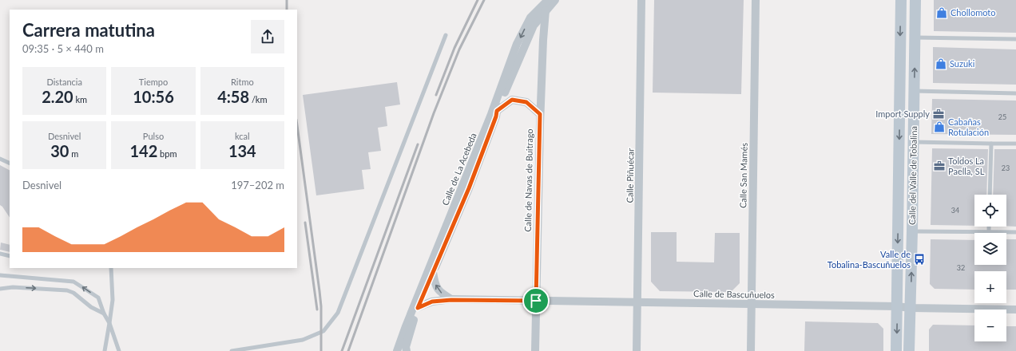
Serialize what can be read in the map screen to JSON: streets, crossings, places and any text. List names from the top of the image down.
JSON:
{
  "streets": {
    "main road": ["Calle del Valle de Tobalina"],
    "street": [
      "Calle de La Acebeda",
      "Calle Piñuécar",
      "Calle San Mamés",
      "Calle de Navas de Buitrago",
      "Calle de Bascuñuelos"
    ]
  },
  "crossings": [
    ["Calle de La Acebeda", "Calle de Navas de Buitrago"],
    ["Calle de La Acebeda", "Calle de Bascuñuelos"],
    ["Calle Piñuécar", "Calle de Bascuñuelos"],
    ["Calle San Mamés", "Calle de Bascuñuelos"],
    ["Calle del Valle de Tobalina", "Calle de Bascuñuelos"],
    ["Calle de Navas de Buitrago", "Calle de Bascuñuelos"]
  ],
  "places": {
    "shop": ["Chollomoto", "Suzuki", "Cabañas Rotulación"],
    "office": ["Import Supply", "Toldos La Paella, SL"],
    "bus stop": ["Valle de Tobalina-Bascuñuelos"]
  },
  "house_numbers": [
    "25",
    "23",
    "34",
    "32"
  ],
  "page": {
    "heading": ["Carrera matutina", "09:35 · 5 × 440 m"],
    "stats": [
      ["Distancia", "2.20 km"],
      ["Tiempo", "10:56"],
      ["Ritmo", "4:58 /km"],
      ["Desnivel", "30 m"],
      ["Pulso", "142 bpm"],
      ["kcal", "134"]
    ],
    "chart": ["Desnivel", "197–202 m"],
    "map_buttons": ["+", "−"]
  }
}
